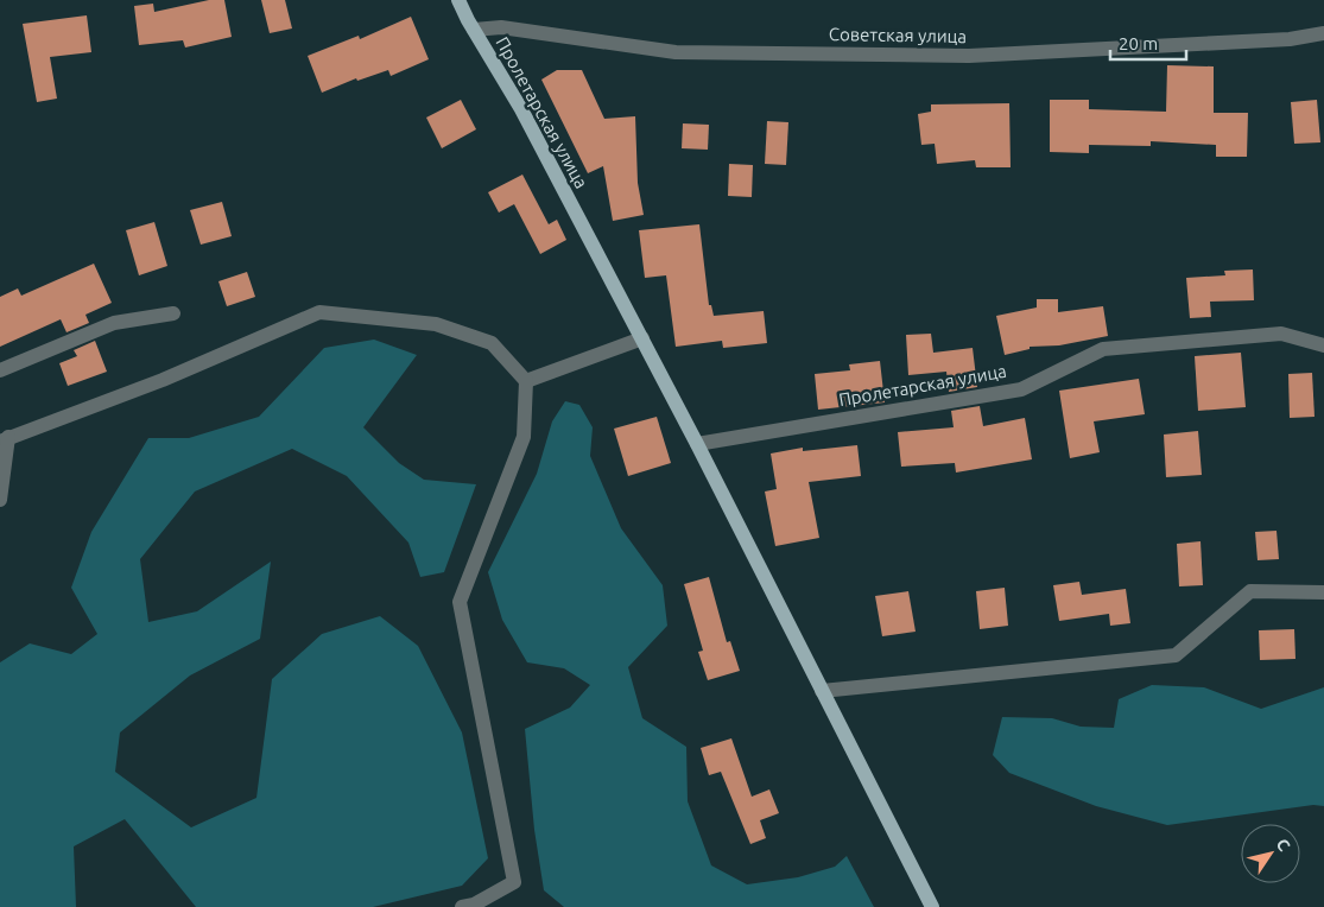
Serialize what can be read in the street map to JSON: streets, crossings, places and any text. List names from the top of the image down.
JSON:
{
  "streets": {
    "main road": ["Пролетарская улица"],
    "street": ["Советская улица"]
  },
  "crossings": [
    ["Советская улица", "Пролетарская улица"]
  ],
  "scale_bar": "20 m",
  "north": "top right"
}
